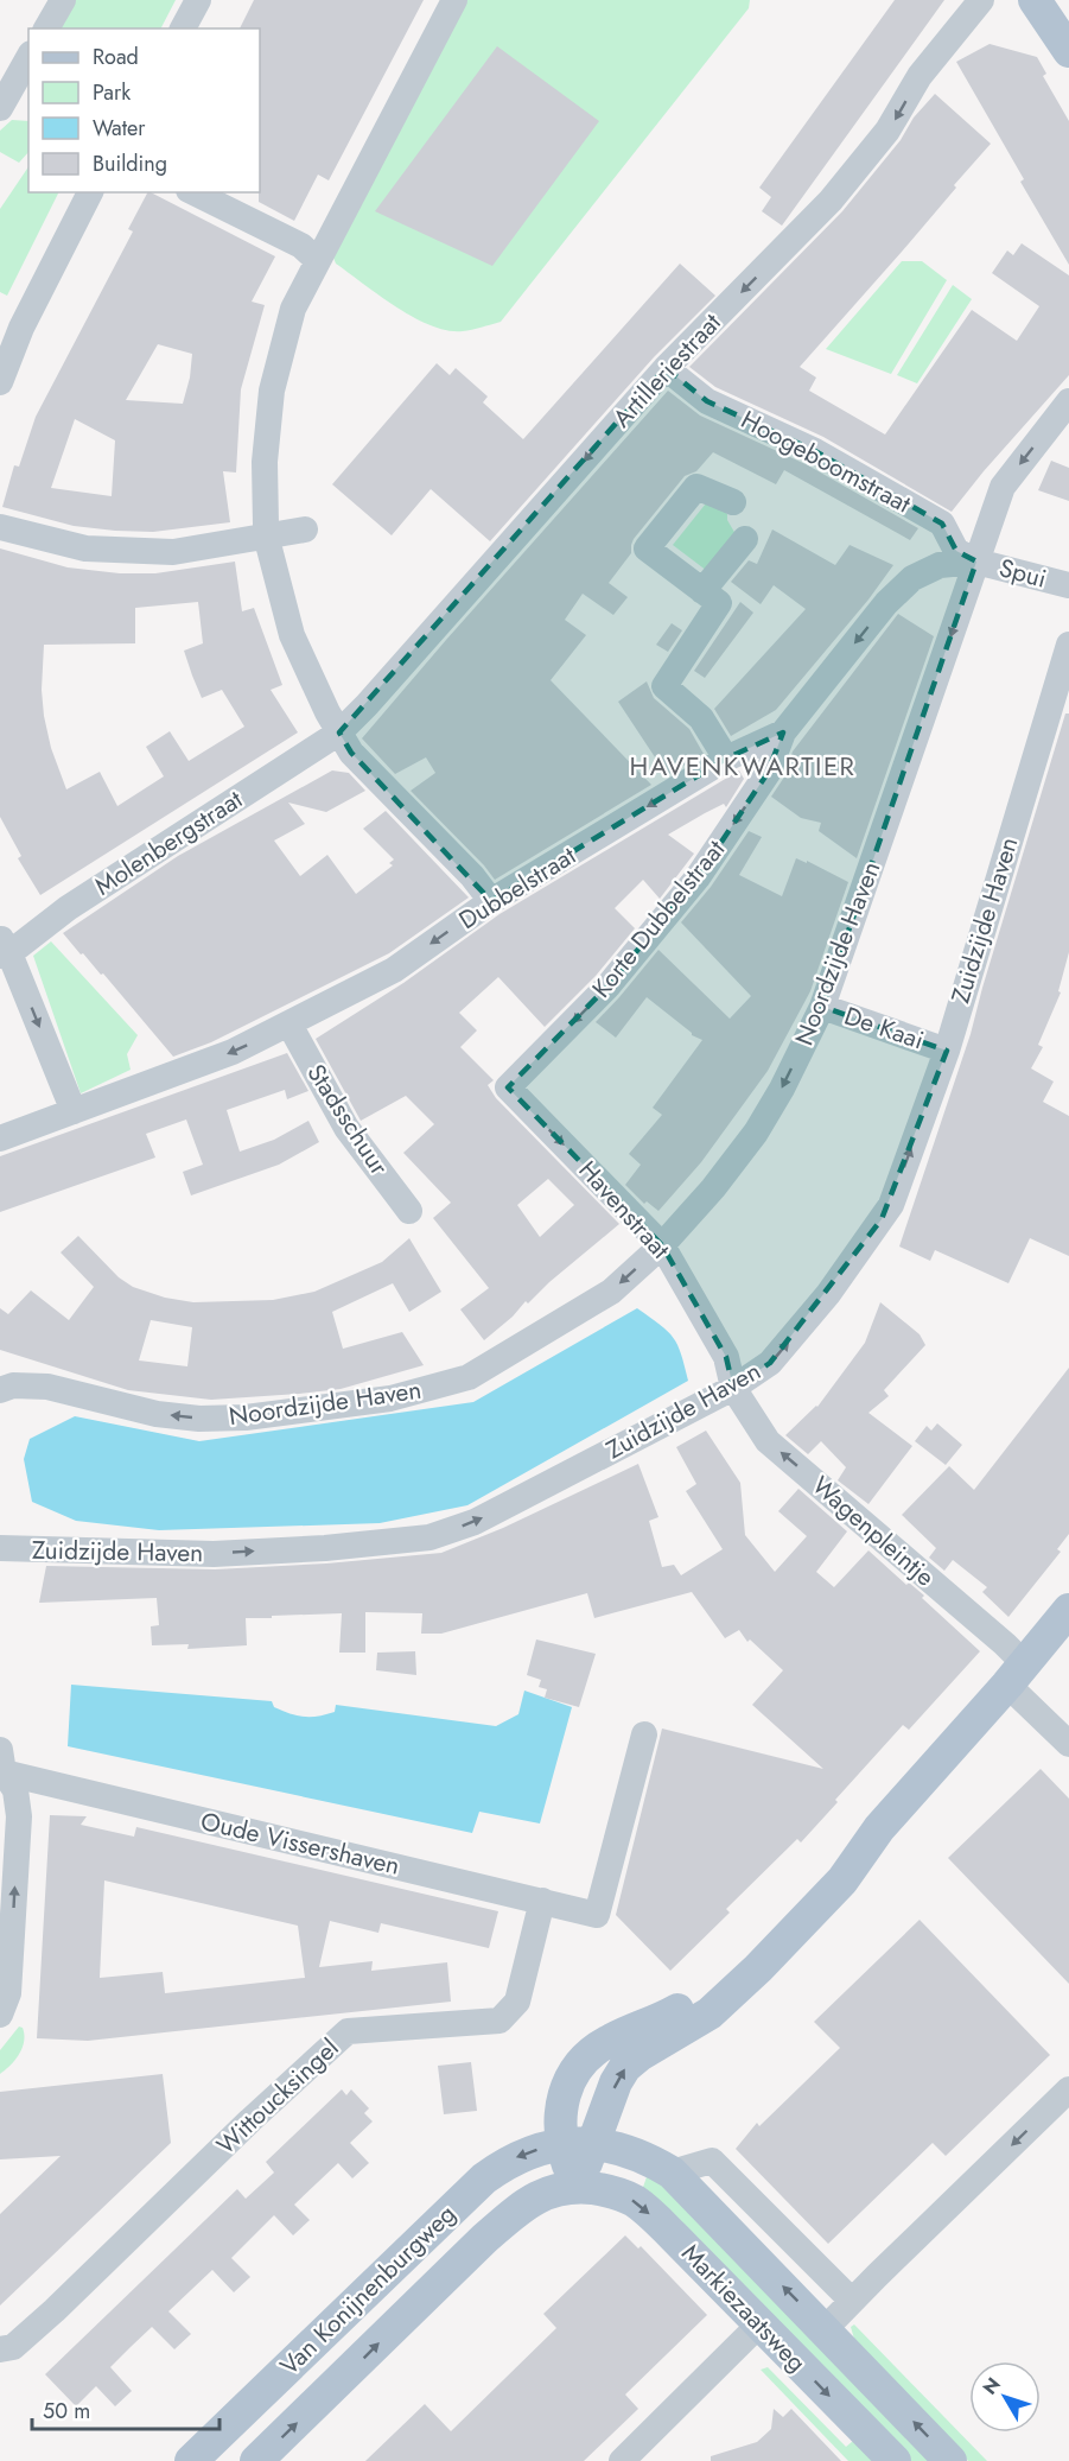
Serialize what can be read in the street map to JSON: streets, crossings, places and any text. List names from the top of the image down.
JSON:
{
  "streets": {
    "main road": ["Van Konijnenburgweg", "Markiezaatsweg"],
    "street": [
      "Artilleriestraat",
      "Hoogeboomstraat",
      "Spui",
      "Molenbergstraat",
      "Dubbelstraat",
      "Korte Dubbelstraat",
      "Zuidzijde Haven",
      "Noordzijde Haven",
      "De Kaai",
      "Stadsschuur",
      "Havenstraat",
      "Wagenpleintje",
      "Oude Vissershaven",
      "Wittoucksingel"
    ]
  },
  "crossings": [
    ["Artilleriestraat", "Hoogeboomstraat"],
    ["Artilleriestraat", "Molenbergstraat"],
    ["Hoogeboomstraat", "Spui"],
    ["Hoogeboomstraat", "Dubbelstraat"],
    ["Hoogeboomstraat", "Noordzijde Haven"],
    ["Spui", "Dubbelstraat"],
    ["Spui", "Noordzijde Haven"],
    ["Dubbelstraat", "Korte Dubbelstraat"],
    ["Dubbelstraat", "Noordzijde Haven"],
    ["Dubbelstraat", "Stadsschuur"],
    ["Korte Dubbelstraat", "Havenstraat"],
    ["Zuidzijde Haven", "De Kaai"],
    ["Zuidzijde Haven", "Havenstraat"],
    ["Zuidzijde Haven", "Wagenpleintje"],
    ["Noordzijde Haven", "De Kaai"],
    ["Noordzijde Haven", "Havenstraat"],
    ["Havenstraat", "Wagenpleintje"],
    ["Oude Vissershaven", "Wittoucksingel"],
    ["Van Konijnenburgweg", "Markiezaatsweg"]
  ],
  "one_way": [
    "Artilleriestraat",
    "Dubbelstraat",
    "Korte Dubbelstraat",
    "Zuidzijde Haven",
    "Noordzijde Haven",
    "Havenstraat",
    "Wagenpleintje"
  ],
  "districts": ["HAVENKWARTIER"],
  "legend": [
    "Road",
    "Park",
    "Water",
    "Building"
  ],
  "scale_bar": "50 m",
  "north": "top left"
}
